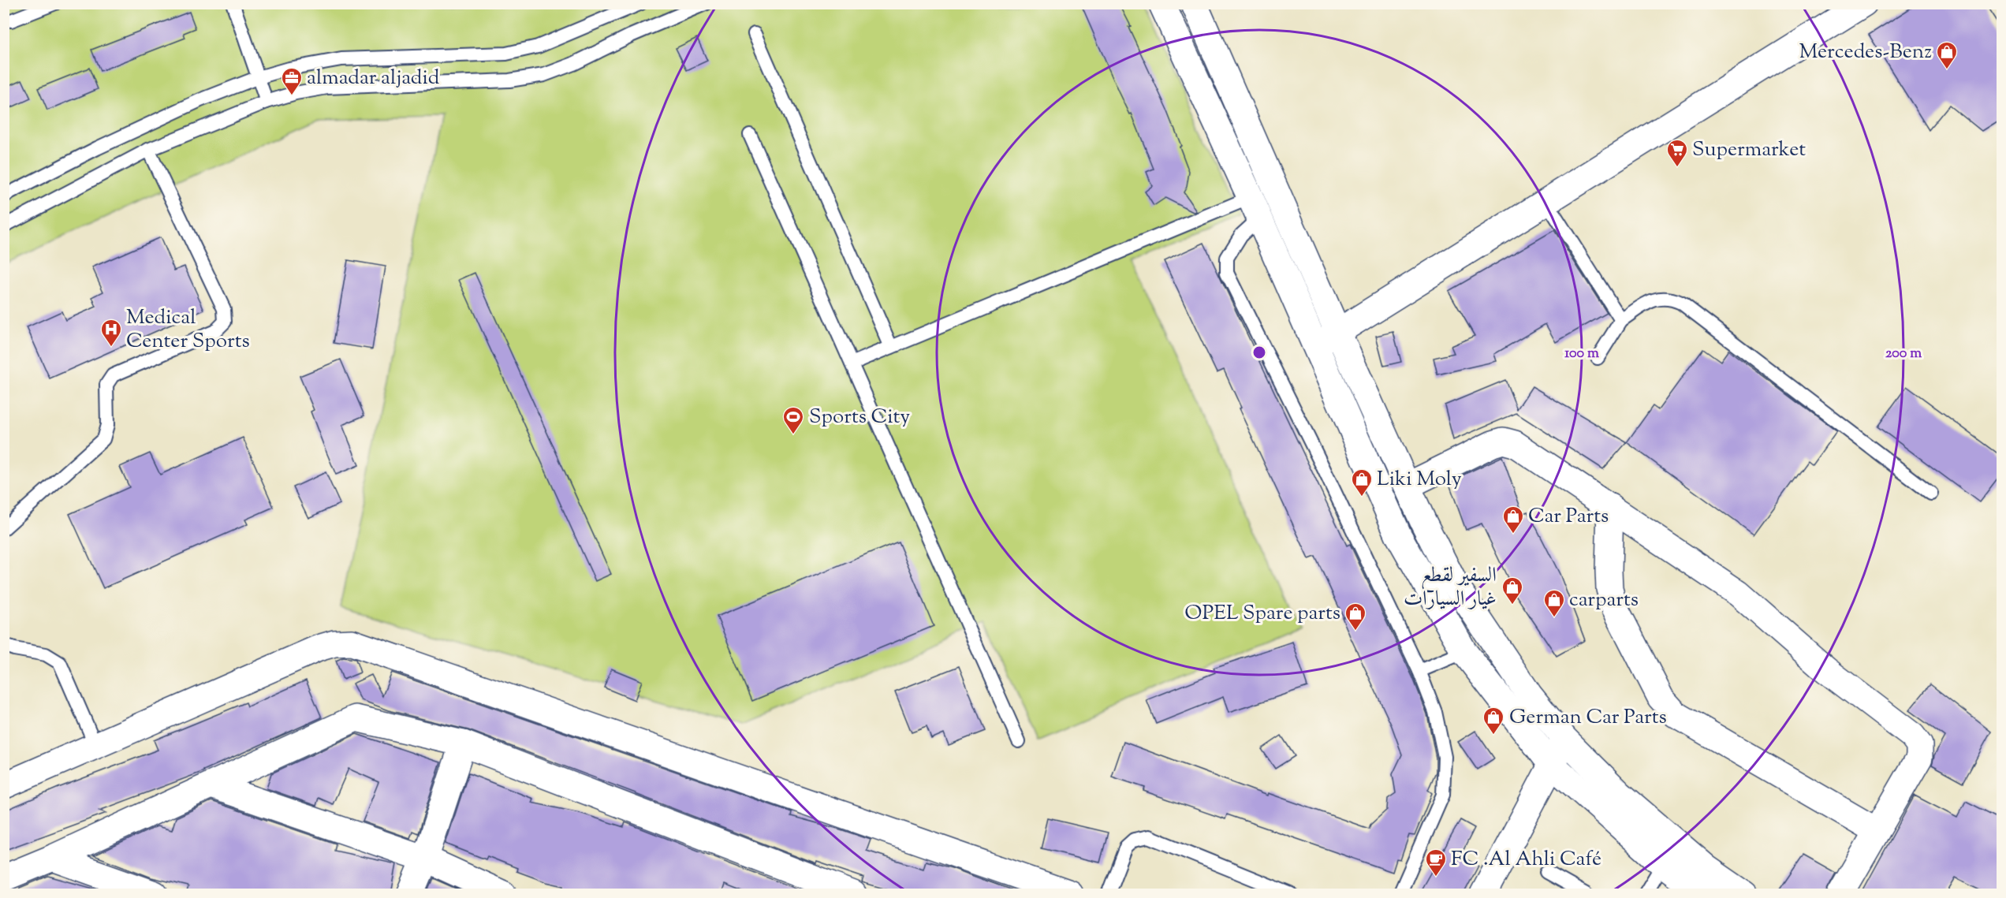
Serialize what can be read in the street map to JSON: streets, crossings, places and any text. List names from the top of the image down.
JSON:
{
  "places": {
    "shop": [
      "Mercedes-Benz",
      "Liki Moly",
      "Car Parts",
      "السفير لقطع غيار السيارات",
      "carparts",
      "OPEL Spare parts",
      "German Car Parts"
    ],
    "office": ["almadar aljadid"],
    "supermarket": ["Supermarket"],
    "hospital": ["Medical Center Sports"],
    "sports": ["Sports City"],
    "cafe": ["FC .Al Ahli Café"]
  },
  "rings": ["100 m", "200 m"]
}
